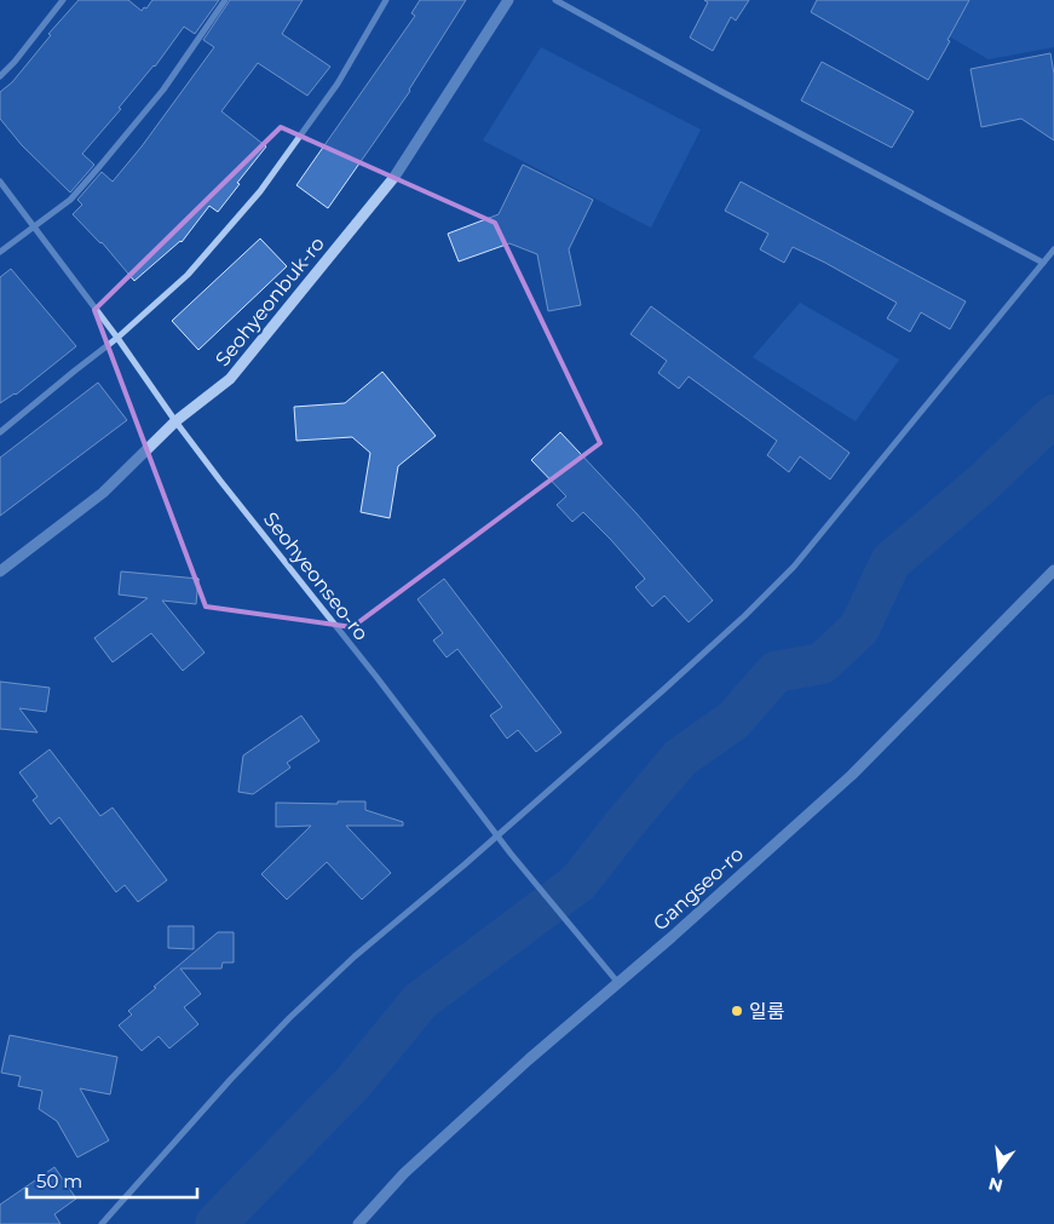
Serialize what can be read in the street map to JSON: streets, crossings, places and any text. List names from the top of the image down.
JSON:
{
  "streets": {
    "street": ["Seohyeonbuk-ro", "Seohyeonseo-ro", "Gangseo-ro"]
  },
  "crossings": [
    ["Seohyeonbuk-ro", "Seohyeonseo-ro"],
    ["Seohyeonseo-ro", "Gangseo-ro"]
  ],
  "places": ["일룸"],
  "scale_bar": "50 m",
  "north": "bottom"
}
